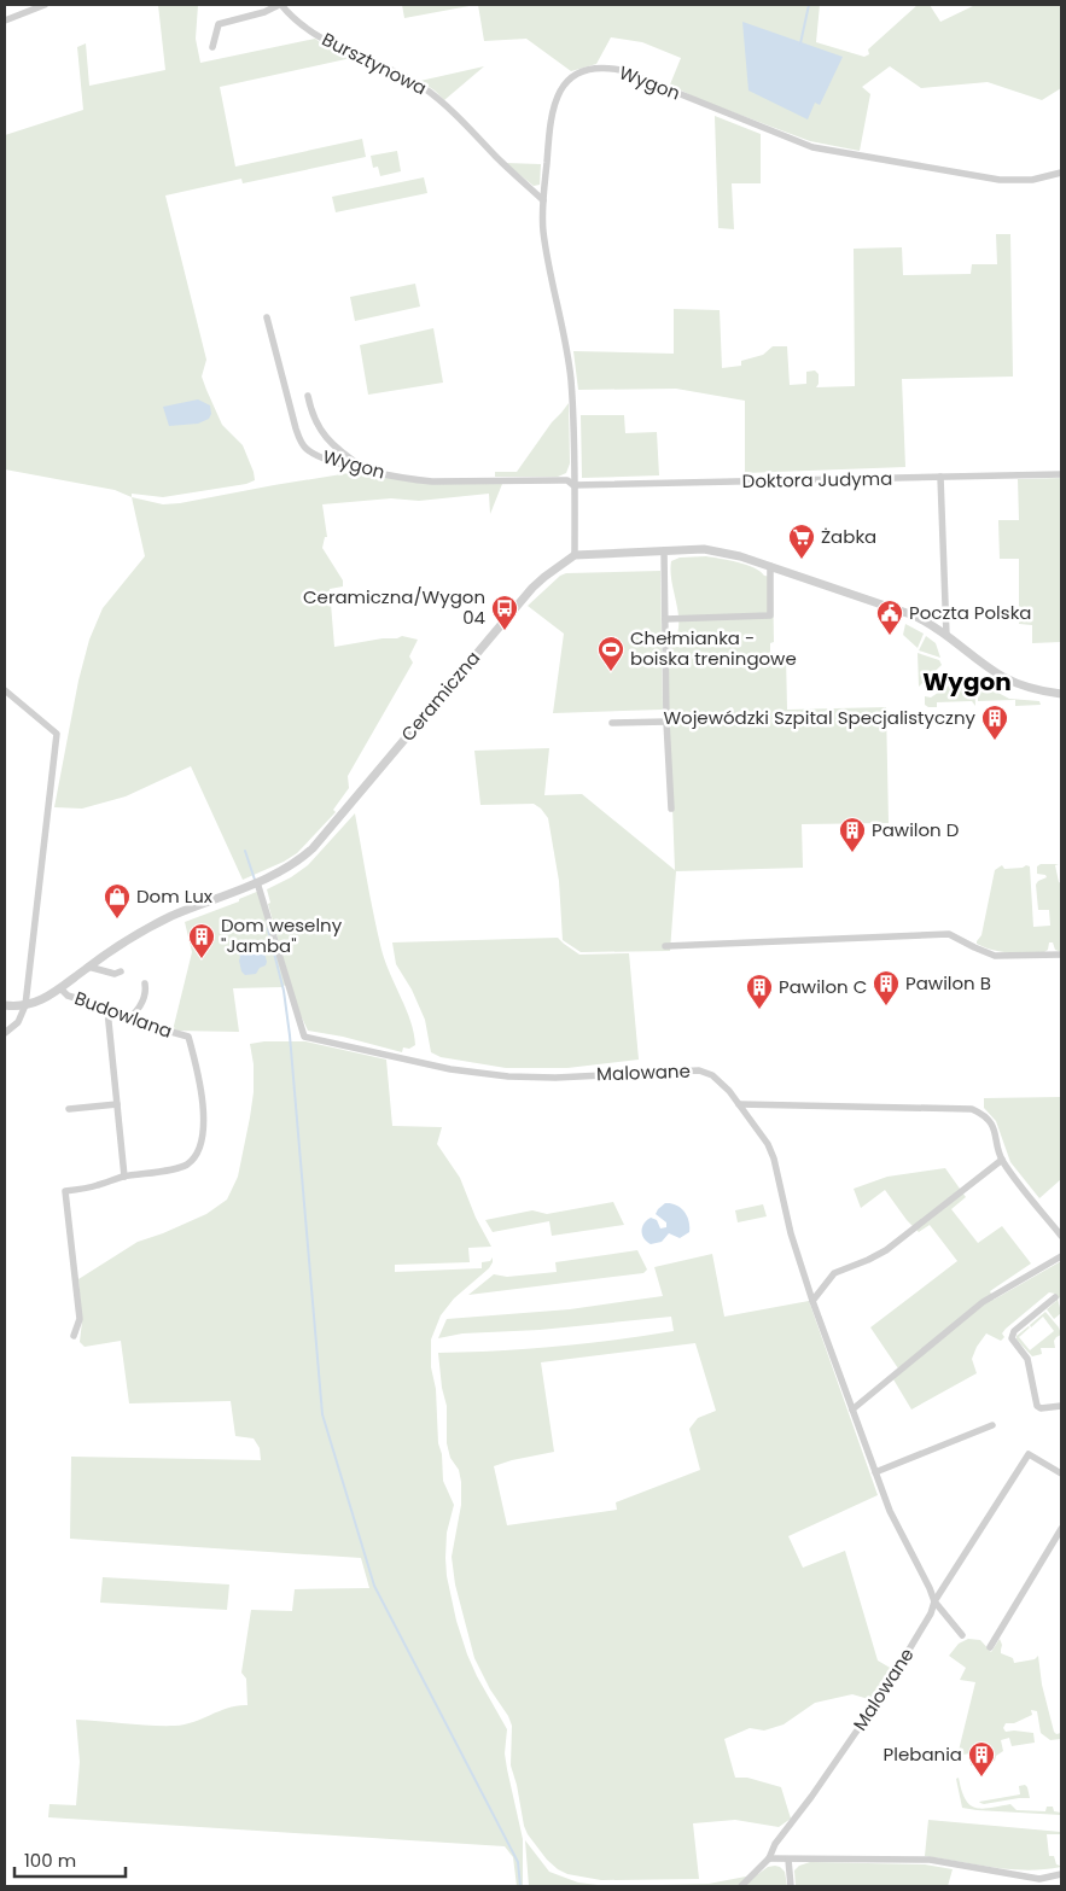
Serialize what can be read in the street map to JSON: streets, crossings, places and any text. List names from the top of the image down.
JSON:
{
  "streets": {
    "street": [
      "Bursztynowa",
      "Wygon",
      "Doktora Judyma",
      "Ceramiczna",
      "Budowlana",
      "Malowane"
    ]
  },
  "crossings": [
    ["Bursztynowa", "Wygon"],
    ["Wygon", "Doktora Judyma"],
    ["Wygon", "Ceramiczna"],
    ["Ceramiczna", "Budowlana"],
    ["Ceramiczna", "Malowane"]
  ],
  "districts": ["Wygon"],
  "places": {
    "supermarket": ["Żabka"],
    "bus stop": ["Ceramiczna/Wygon 04"],
    "public building": ["Poczta Polska"],
    "sports": ["Chełmianka - boiska treningowe"],
    "building": [
      "Wojewódzki Szpital Specjalistyczny",
      "Pawilon D",
      "Dom weselny \"Jamba\"",
      "Pawilon B",
      "Pawilon C",
      "Plebania"
    ],
    "shop": ["Dom Lux"]
  },
  "scale_bar": "100 m"
}
